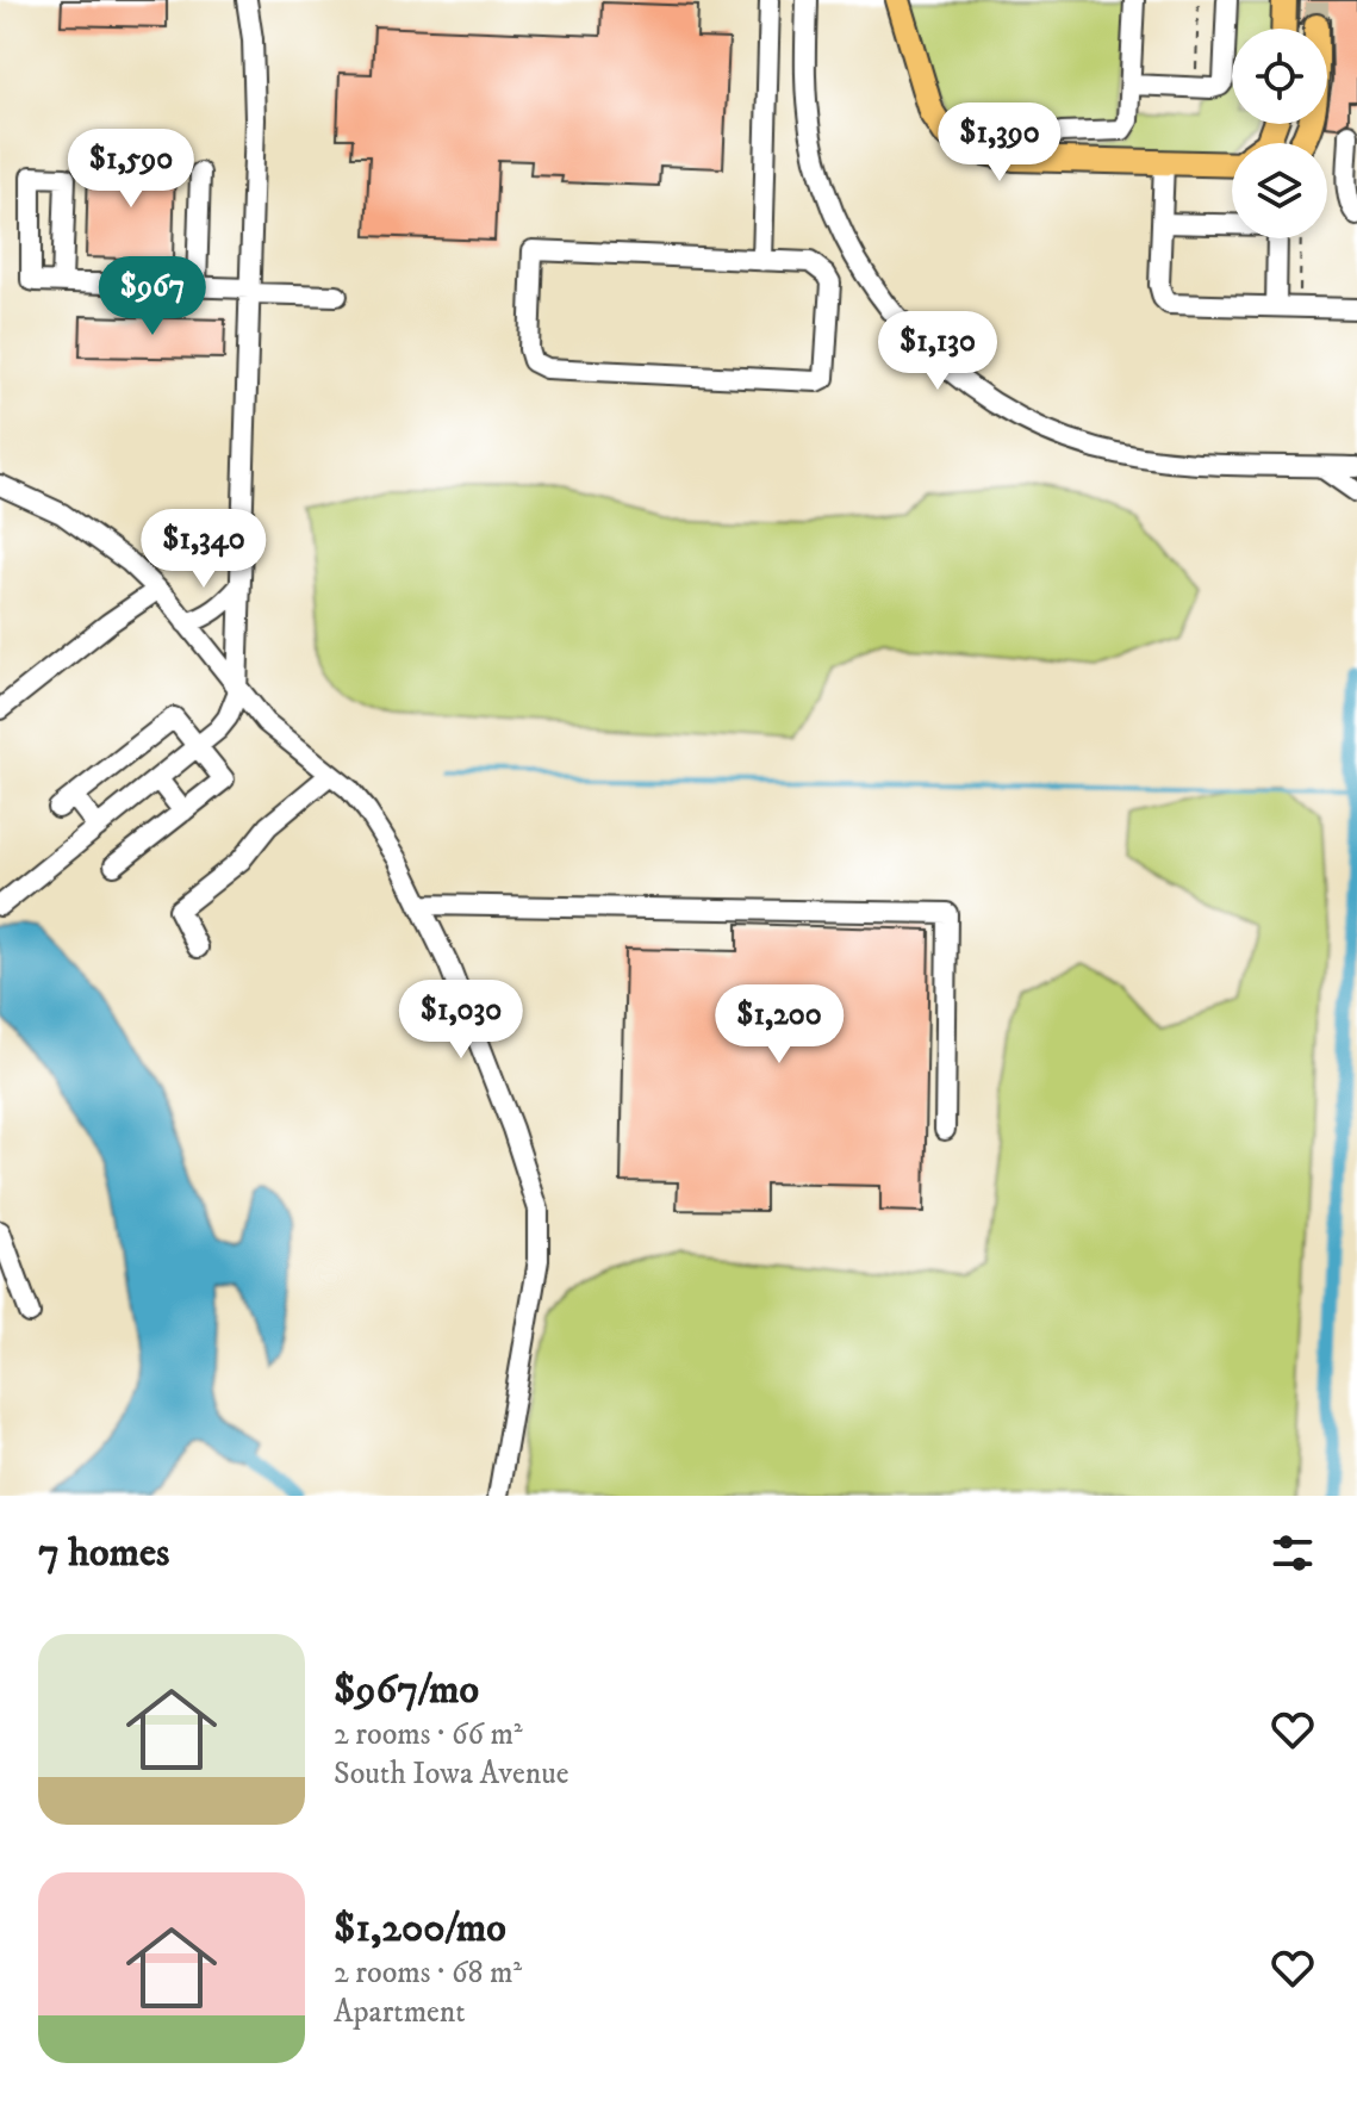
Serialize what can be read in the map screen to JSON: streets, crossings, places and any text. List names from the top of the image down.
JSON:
{
  "page": {
    "price": [
      "$1,390",
      "$1,590",
      "$967",
      "$1,130",
      "$1,340",
      "$1,030",
      "$1,200"
    ],
    "heading": "7 homes",
    "list": [
      {
        "name": "$967/mo",
        "note": "2 rooms · 66 m² · South Iowa Avenue"
      },
      {
        "name": "$1,200/mo",
        "note": "2 rooms · 68 m² · Apartment"
      }
    ]
  }
}
